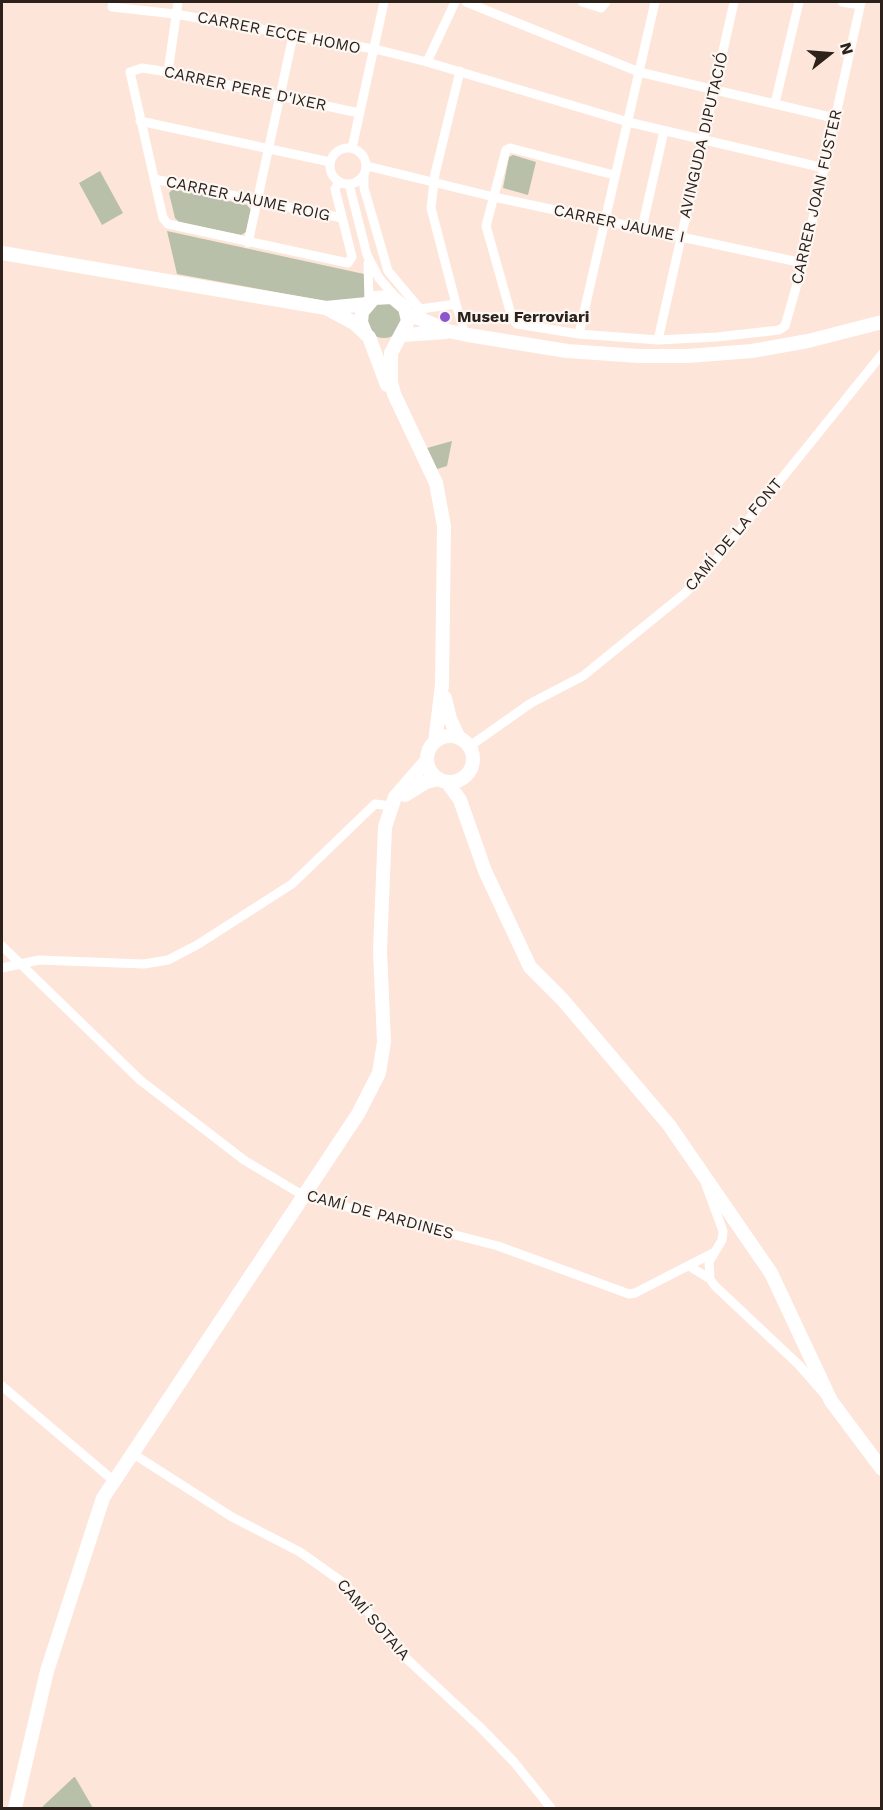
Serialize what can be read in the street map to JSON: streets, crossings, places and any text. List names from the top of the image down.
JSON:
{
  "streets": {
    "street": [
      "CARRER ECCE HOMO",
      "CARRER PERE D'IXER",
      "AVINGUDA DIPUTACIÓ",
      "CARRER JOAN FUSTER",
      "CARRER JAUME ROIG",
      "CARRER JAUME I",
      "CAMÍ DE LA FONT",
      "CAMÍ DE PARDINES",
      "CAMÍ SOTAIA"
    ]
  },
  "crossings": [
    ["CARRER ECCE HOMO", "AVINGUDA DIPUTACIÓ"],
    ["CARRER ECCE HOMO", "CARRER JOAN FUSTER"],
    ["AVINGUDA DIPUTACIÓ", "CARRER JOAN FUSTER"],
    ["AVINGUDA DIPUTACIÓ", "CARRER JAUME I"],
    ["CARRER JOAN FUSTER", "CARRER JAUME I"]
  ],
  "places": ["Museu Ferroviari"],
  "north": "right"
}
